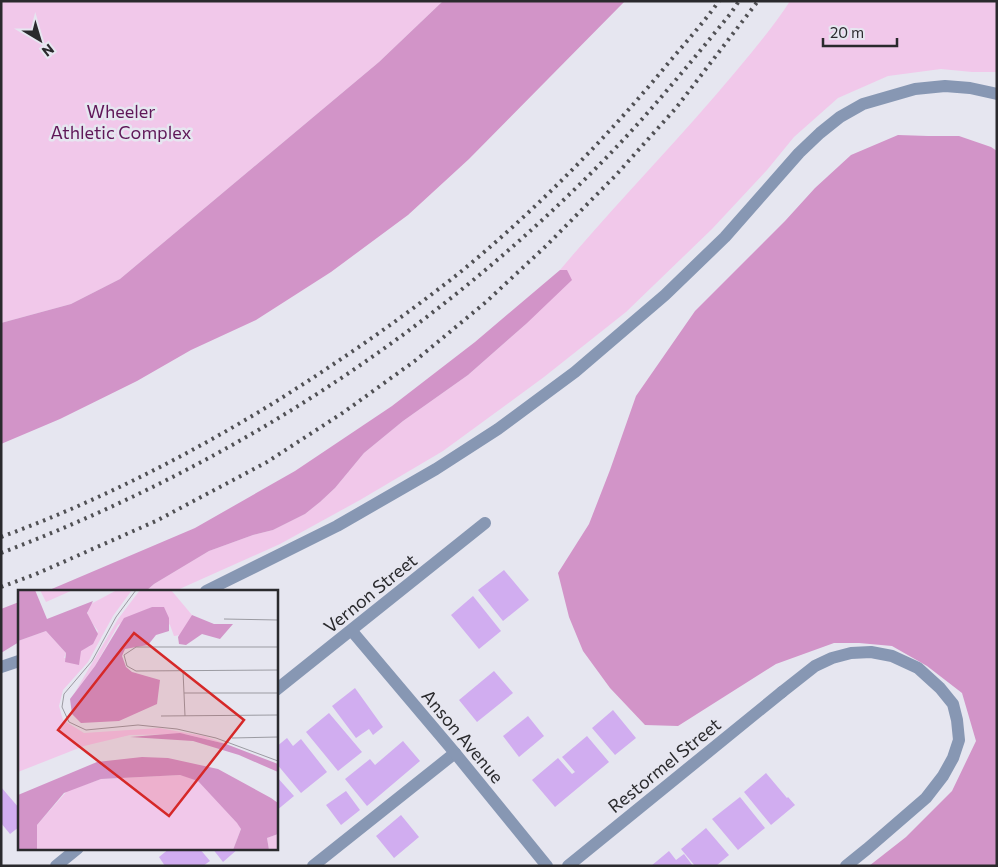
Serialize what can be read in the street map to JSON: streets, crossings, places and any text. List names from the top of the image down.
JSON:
{
  "streets": {
    "street": ["Vernon Street", "Anson Avenue", "Restormel Street"]
  },
  "crossings": [
    ["Vernon Street", "Anson Avenue"]
  ],
  "parks": ["Wheeler Athletic Complex"],
  "scale_bar": "20 m",
  "north": "bottom right"
}
